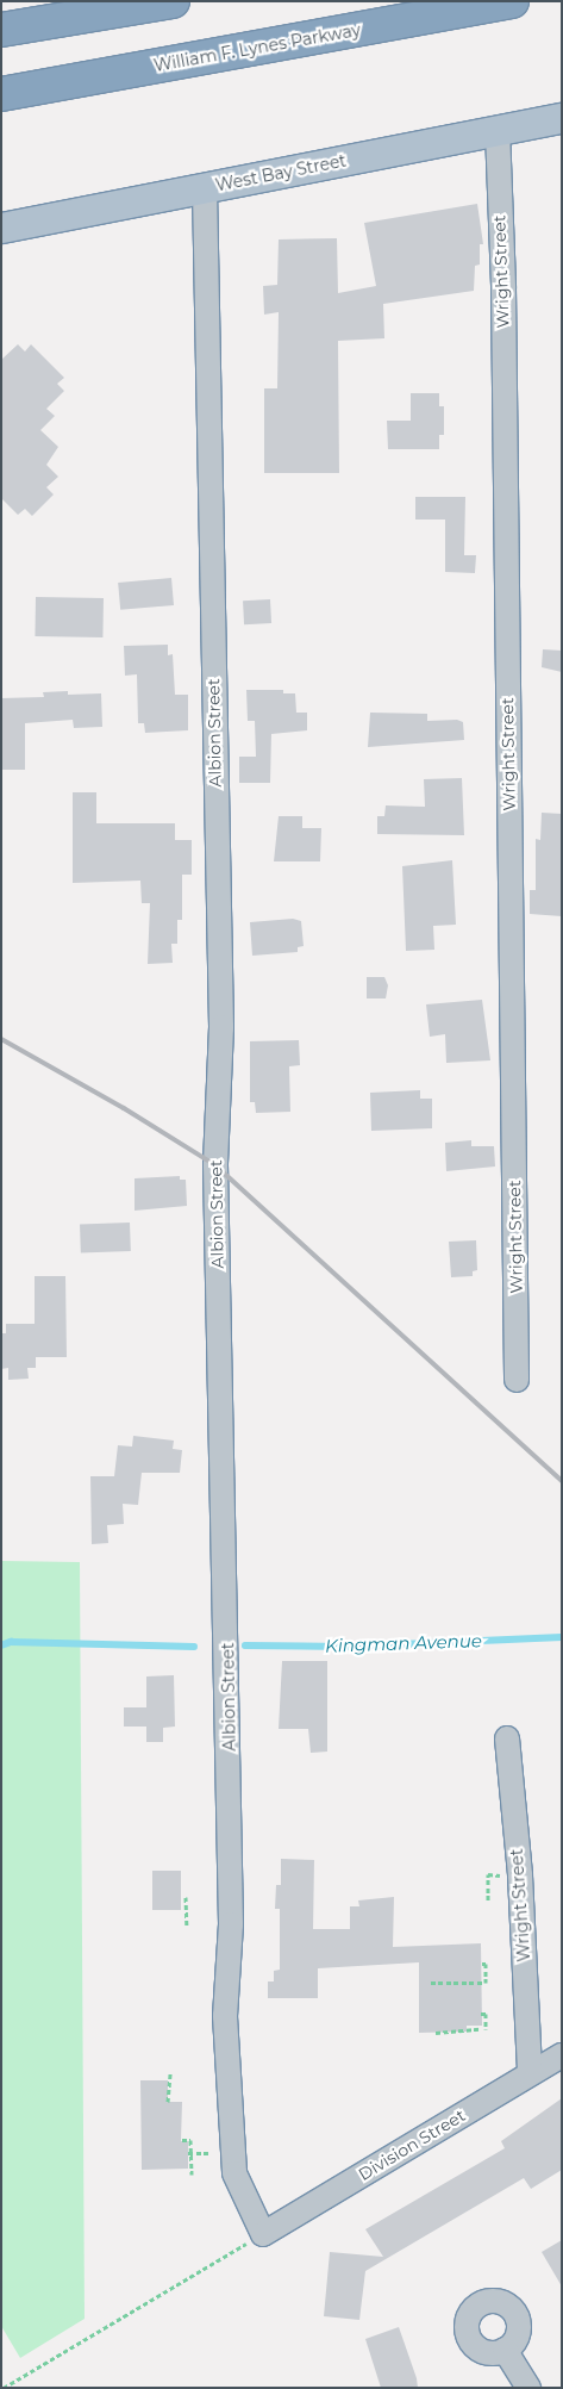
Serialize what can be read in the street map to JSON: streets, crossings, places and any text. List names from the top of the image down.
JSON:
{
  "streets": {
    "highway": ["William F. Lynes Parkway"],
    "main road": ["West Bay Street"],
    "street": ["Wright Street", "Albion Street", "Division Street"]
  },
  "crossings": [
    ["West Bay Street", "Wright Street"],
    ["West Bay Street", "Albion Street"],
    ["Wright Street", "Division Street"],
    ["Albion Street", "Division Street"]
  ],
  "water": ["Kingman Avenue"]
}
